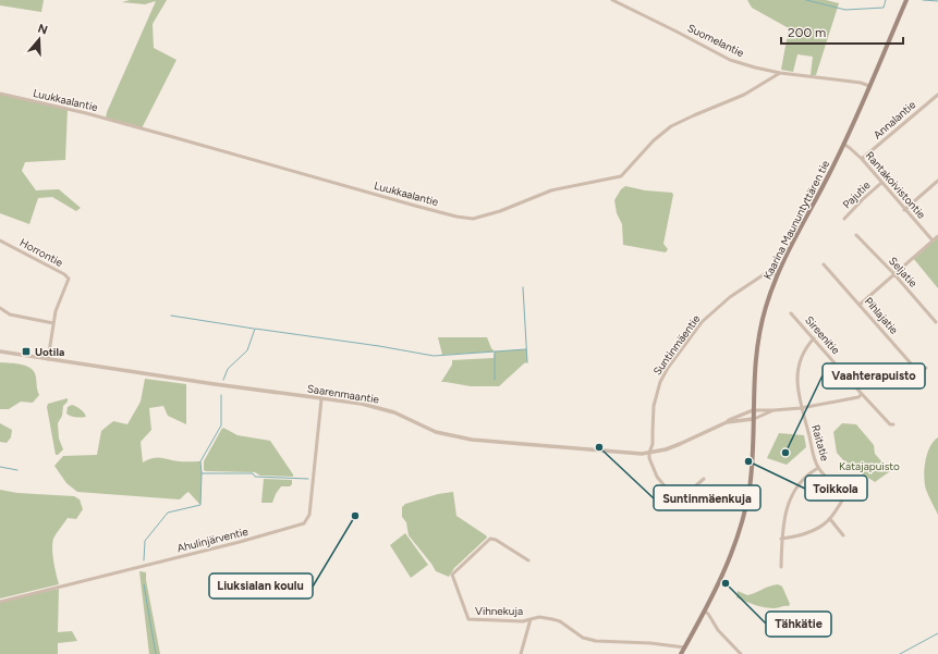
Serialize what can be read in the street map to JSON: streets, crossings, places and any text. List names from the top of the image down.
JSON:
{
  "streets": {
    "main road": ["Kaarina Maununtyttären tie"],
    "street": [
      "Suomelantie",
      "Luukkaalantie",
      "Annalantie",
      "Rantakoivistontie",
      "Pajutie",
      "Horrontie",
      "Seljatie",
      "Pihlajatie",
      "Sireenitie",
      "Suntinmäentie",
      "Saarenmaantie",
      "Raitatie",
      "Ahulinjärventie",
      "Vihnekuja"
    ]
  },
  "crossings": [
    ["Suomelantie", "Luukkaalantie"],
    ["Suomelantie", "Kaarina Maununtyttären tie"],
    ["Annalantie", "Rantakoivistontie"],
    ["Rantakoivistontie", "Pajutie"],
    ["Rantakoivistontie", "Kaarina Maununtyttären tie"],
    ["Kaarina Maununtyttären tie", "Suntinmäentie"],
    ["Kaarina Maununtyttären tie", "Saarenmaantie"],
    ["Kaarina Maununtyttären tie", "Vihnekuja"],
    ["Horrontie", "Saarenmaantie"],
    ["Sireenitie", "Raitatie"],
    ["Suntinmäentie", "Saarenmaantie"],
    ["Saarenmaantie", "Ahulinjärventie"]
  ],
  "parks": ["Katajapuisto"],
  "places": {
    "transit": ["Uotila"],
    "other": [
      "Suntinmäenkuja",
      "Vaahterapuisto",
      "Toikkola",
      "Liuksialan koulu",
      "Tähkätie"
    ]
  },
  "scale_bar": "200 m",
  "north": "top"
}
